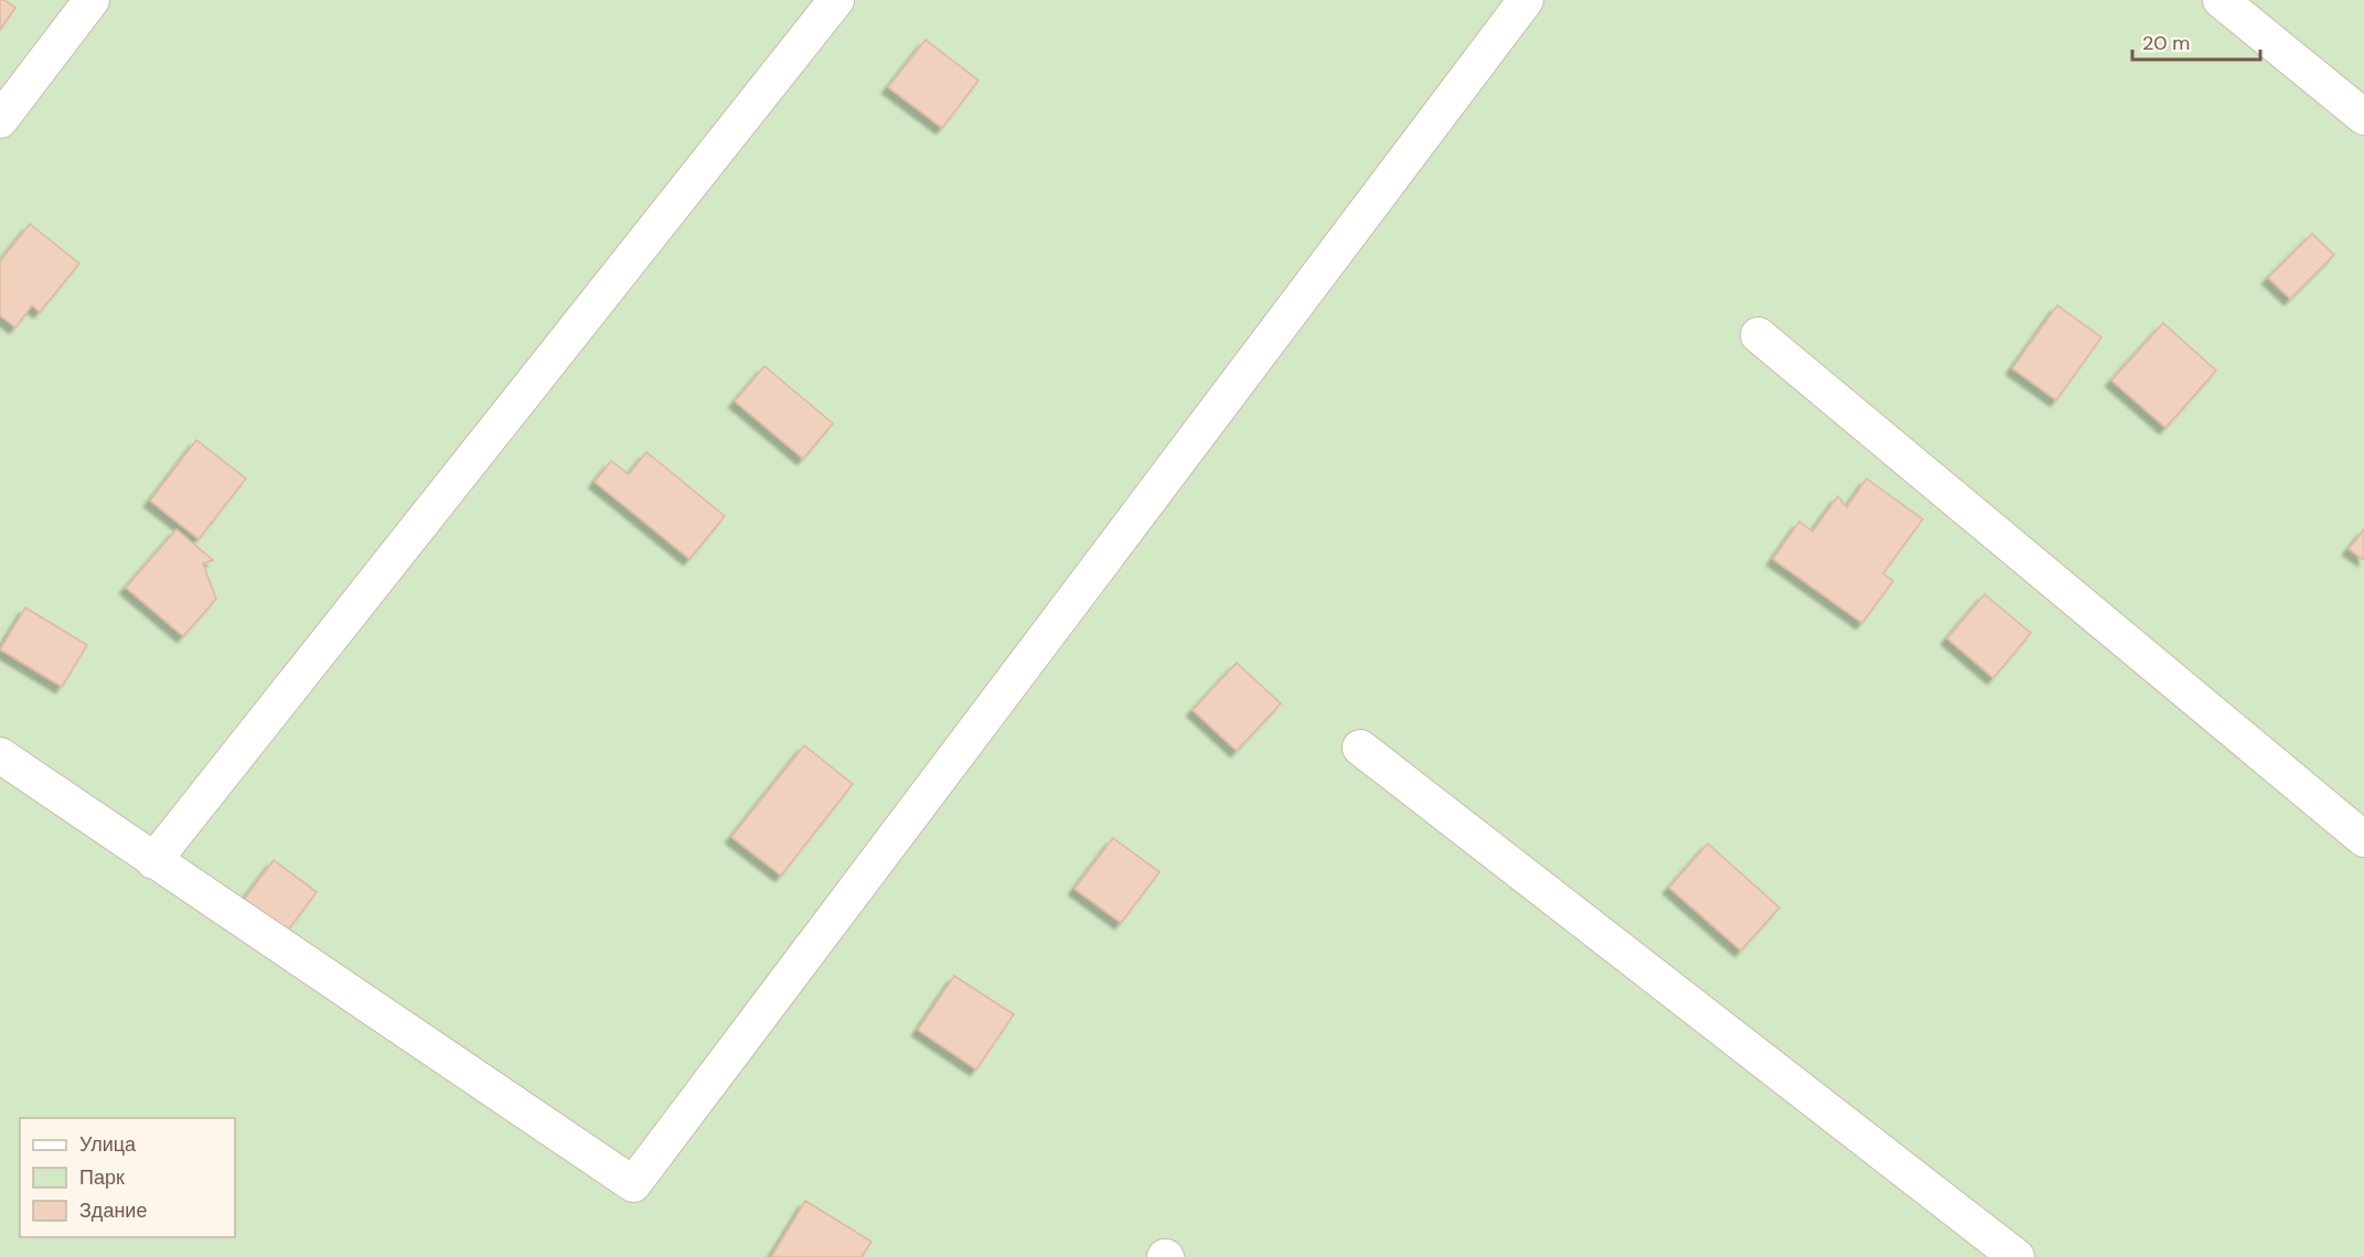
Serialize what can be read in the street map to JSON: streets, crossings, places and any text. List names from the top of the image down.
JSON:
{
  "legend": ["Улица", "Парк", "Здание"],
  "scale_bar": "20 m"
}
